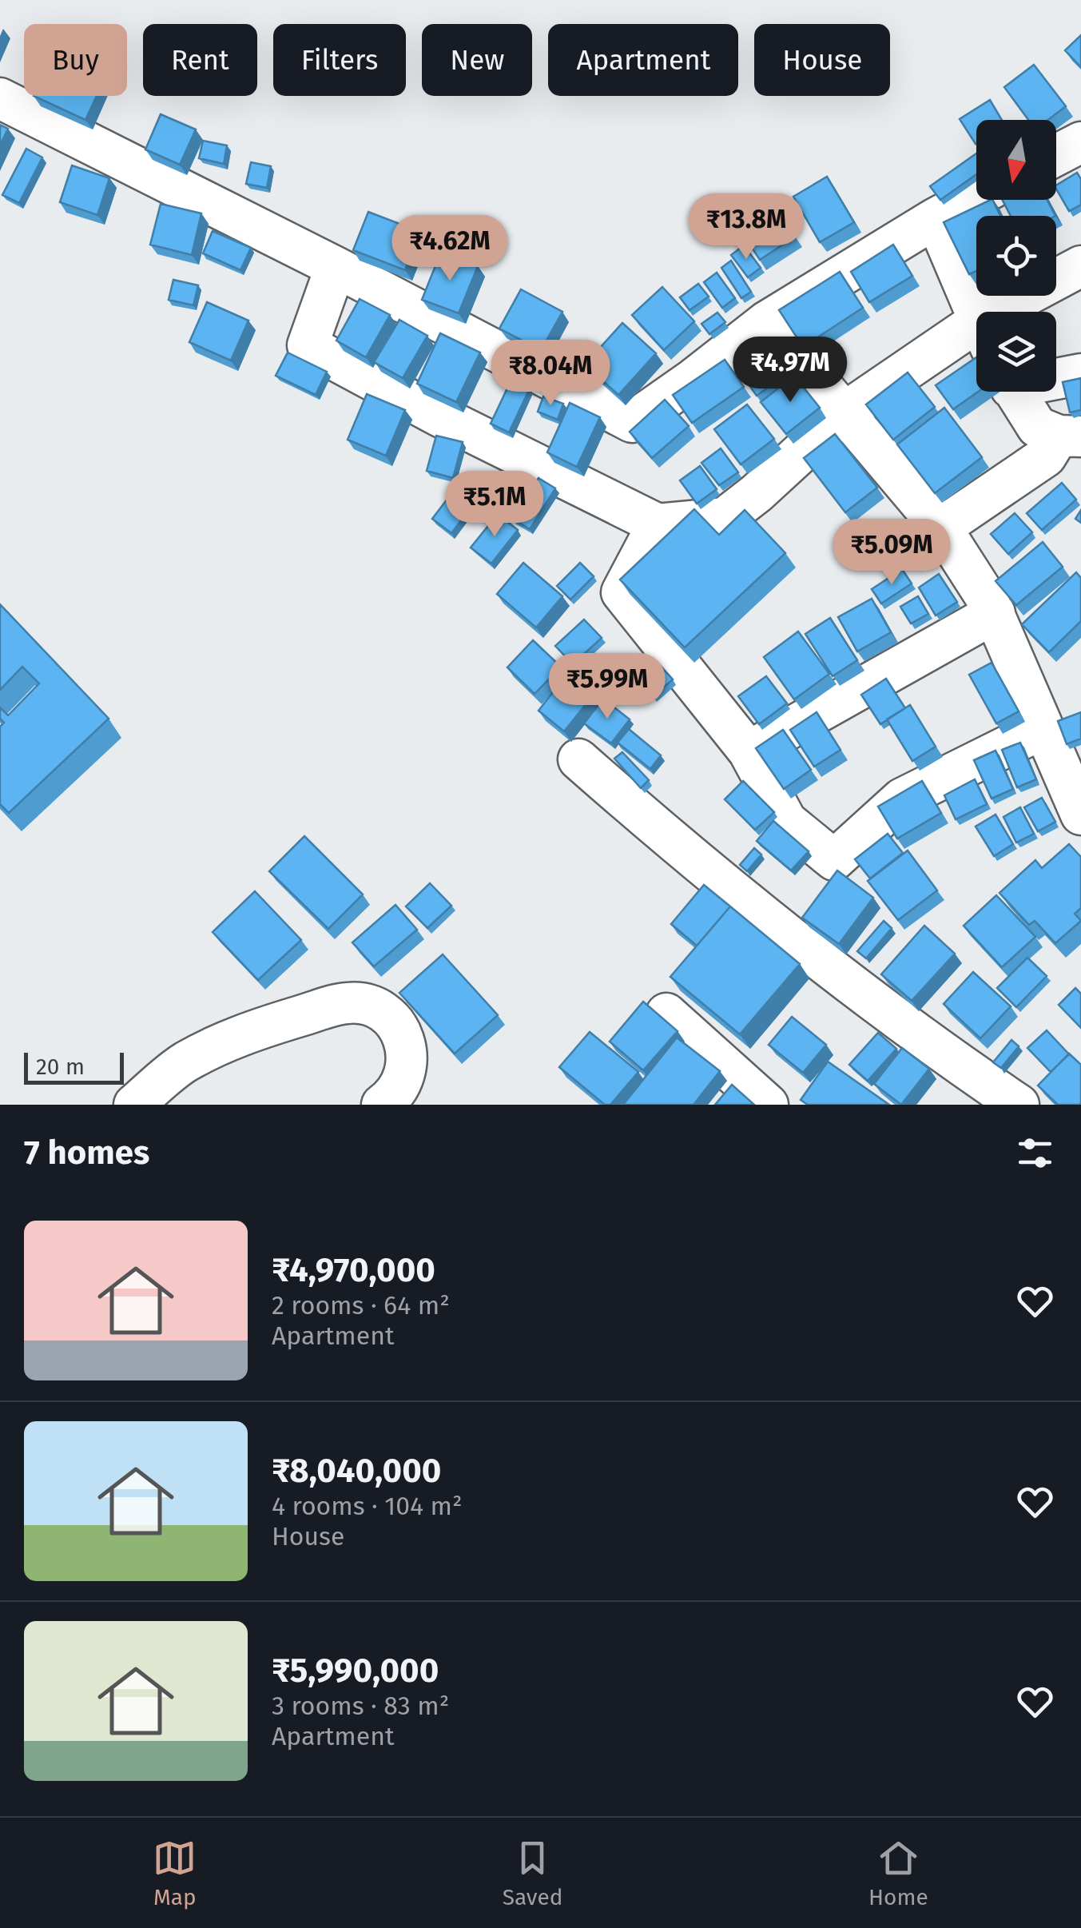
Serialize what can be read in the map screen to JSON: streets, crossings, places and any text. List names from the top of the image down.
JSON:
{
  "scale_bar": "20 m",
  "north": "bottom",
  "page": {
    "chip": [
      "Buy",
      "Rent",
      "Filters",
      "New",
      "Apartment",
      "House"
    ],
    "price": [
      "₹13.8M",
      "₹4.62M",
      "₹4.97M",
      "₹8.04M",
      "₹5.1M",
      "₹5.09M",
      "₹5.99M"
    ],
    "scale": "20 m",
    "heading": "7 homes",
    "list": [
      {
        "name": "₹4,970,000",
        "note": "2 rooms · 64 m² · Apartment"
      },
      {
        "name": "₹8,040,000",
        "note": "4 rooms · 104 m² · House"
      },
      {
        "name": "₹5,990,000",
        "note": "3 rooms · 83 m² · Apartment"
      }
    ],
    "tabs": ["Map", "Saved", "Home"]
  }
}
